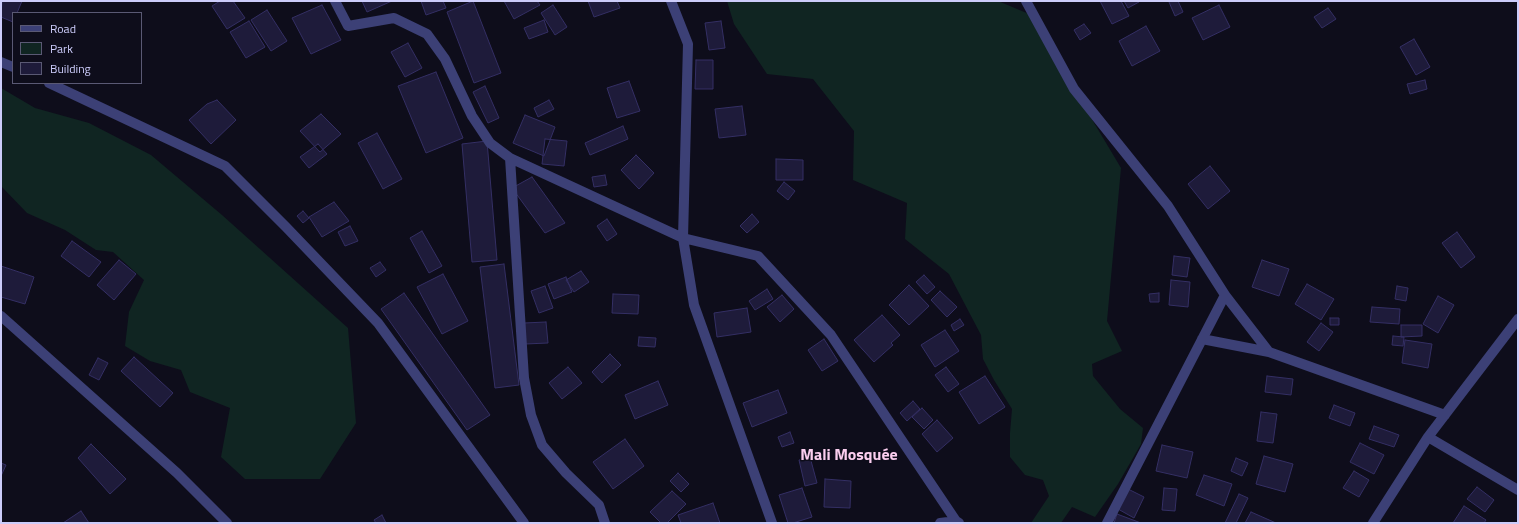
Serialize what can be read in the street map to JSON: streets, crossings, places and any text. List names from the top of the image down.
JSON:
{
  "districts": ["Mali Mosquée"],
  "legend": ["Road", "Park", "Building"]
}
